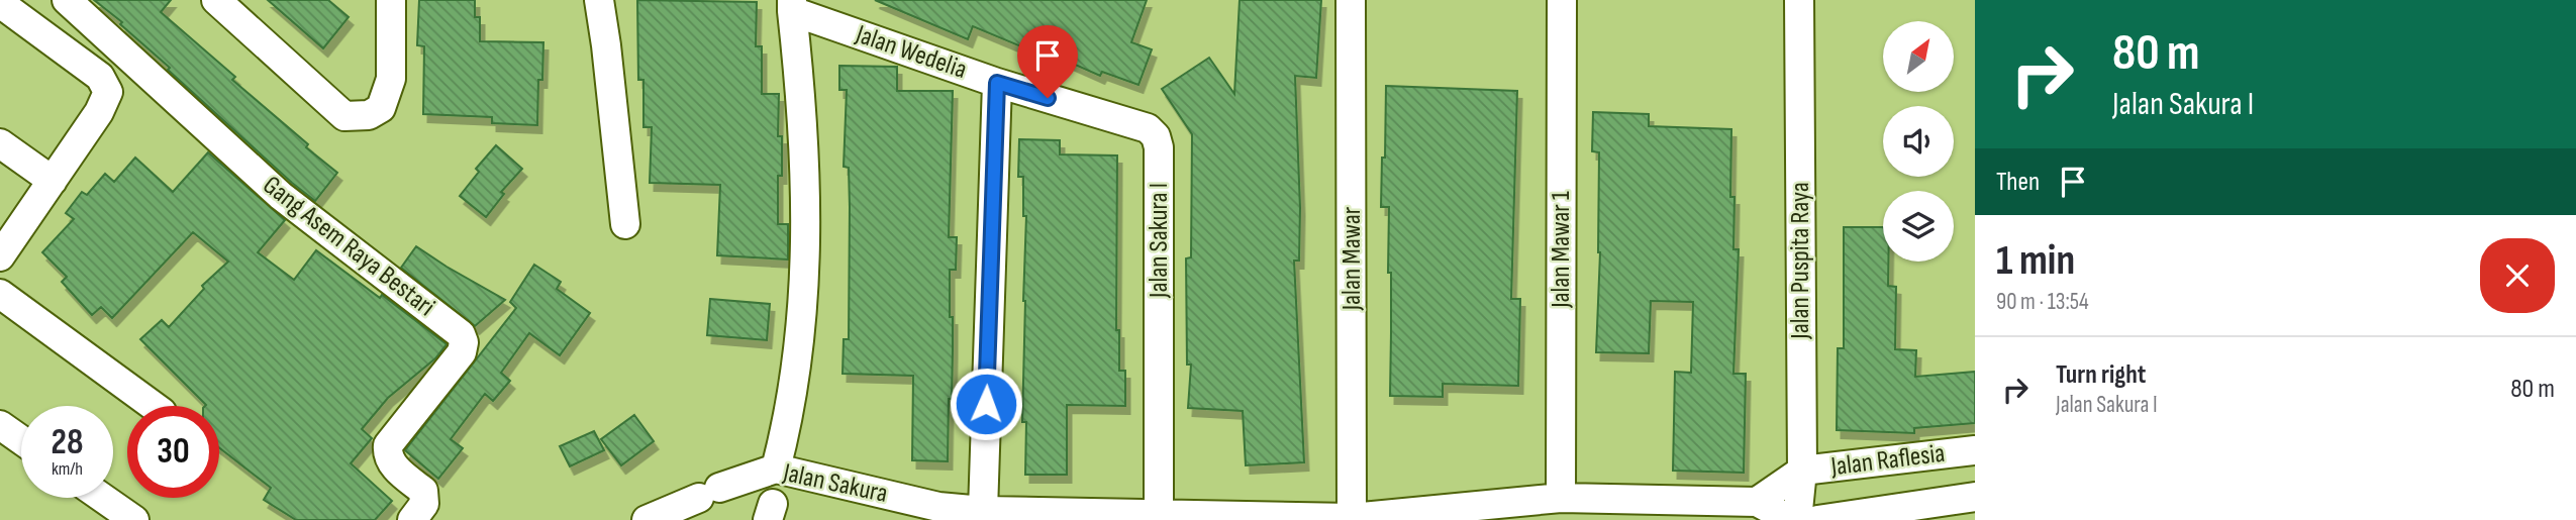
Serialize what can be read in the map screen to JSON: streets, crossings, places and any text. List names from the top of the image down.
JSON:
{
  "streets": {
    "street": [
      "Jalan Wedelia",
      "Jalan Sakura I",
      "Gang Asem Raya Bestari",
      "Jalan Mawar 1",
      "Jalan Mawar",
      "Jalan Puspita Raya",
      "Jalan Raflesia",
      "Jalan Sakura"
    ]
  },
  "crossings": [
    ["Jalan Wedelia", "Jalan Sakura I"],
    ["Jalan Wedelia", "Jalan Sakura"],
    ["Jalan Sakura I", "Jalan Sakura"],
    ["Jalan Mawar 1", "Jalan Sakura"],
    ["Jalan Mawar", "Jalan Sakura"],
    ["Jalan Puspita Raya", "Jalan Raflesia"]
  ],
  "north": "top right",
  "page": {
    "turn": ["80 m", "Jalan Sakura I"],
    "then": "Then",
    "heading": ["1 min", "90 m · 13:54"],
    "list": [
      {
        "name": "Turn right",
        "note": "Jalan Sakura I",
        "value": "80 m"
      }
    ],
    "speed": "28 km/h",
    "limit": "30"
  }
}
